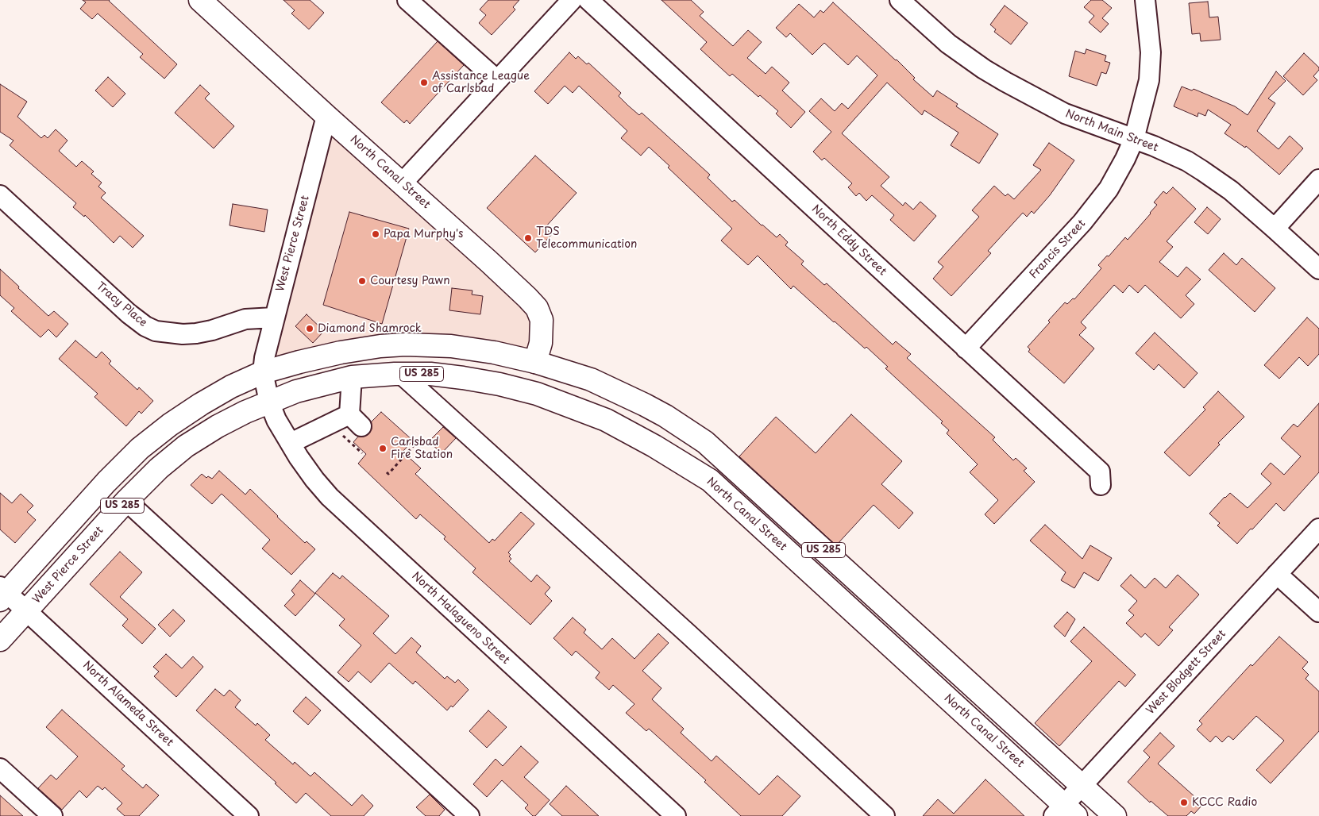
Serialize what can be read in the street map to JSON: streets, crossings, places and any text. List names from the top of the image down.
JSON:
{
  "streets": {
    "main road": ["North Canal Street", "West Pierce Street", "US 285"],
    "street": [
      "North Main Street",
      "North Eddy Street",
      "Francis Street",
      "Tracy Place",
      "North Halagueno Street",
      "West Blodgett Street",
      "North Alameda Street"
    ]
  },
  "crossings": [
    ["North Main Street", "Francis Street"],
    ["North Canal Street", "West Pierce Street"],
    ["North Canal Street", "US 285"],
    ["North Canal Street", "North Halagueno Street"],
    ["North Canal Street", "West Blodgett Street"],
    ["North Eddy Street", "Francis Street"],
    ["West Pierce Street", "Tracy Place"],
    ["West Pierce Street", "US 285"],
    ["West Pierce Street", "North Halagueno Street"],
    ["West Pierce Street", "North Alameda Street"],
    ["US 285", "West Blodgett Street"],
    ["US 285", "North Alameda Street"]
  ],
  "places": [
    "Assistance League of Carlsbad",
    "Papa Murphy's",
    "TDS Telecommunication",
    "Courtesy Pawn",
    "Diamond Shamrock",
    "Carlsbad Fire Station",
    "KCCC Radio"
  ]
}
